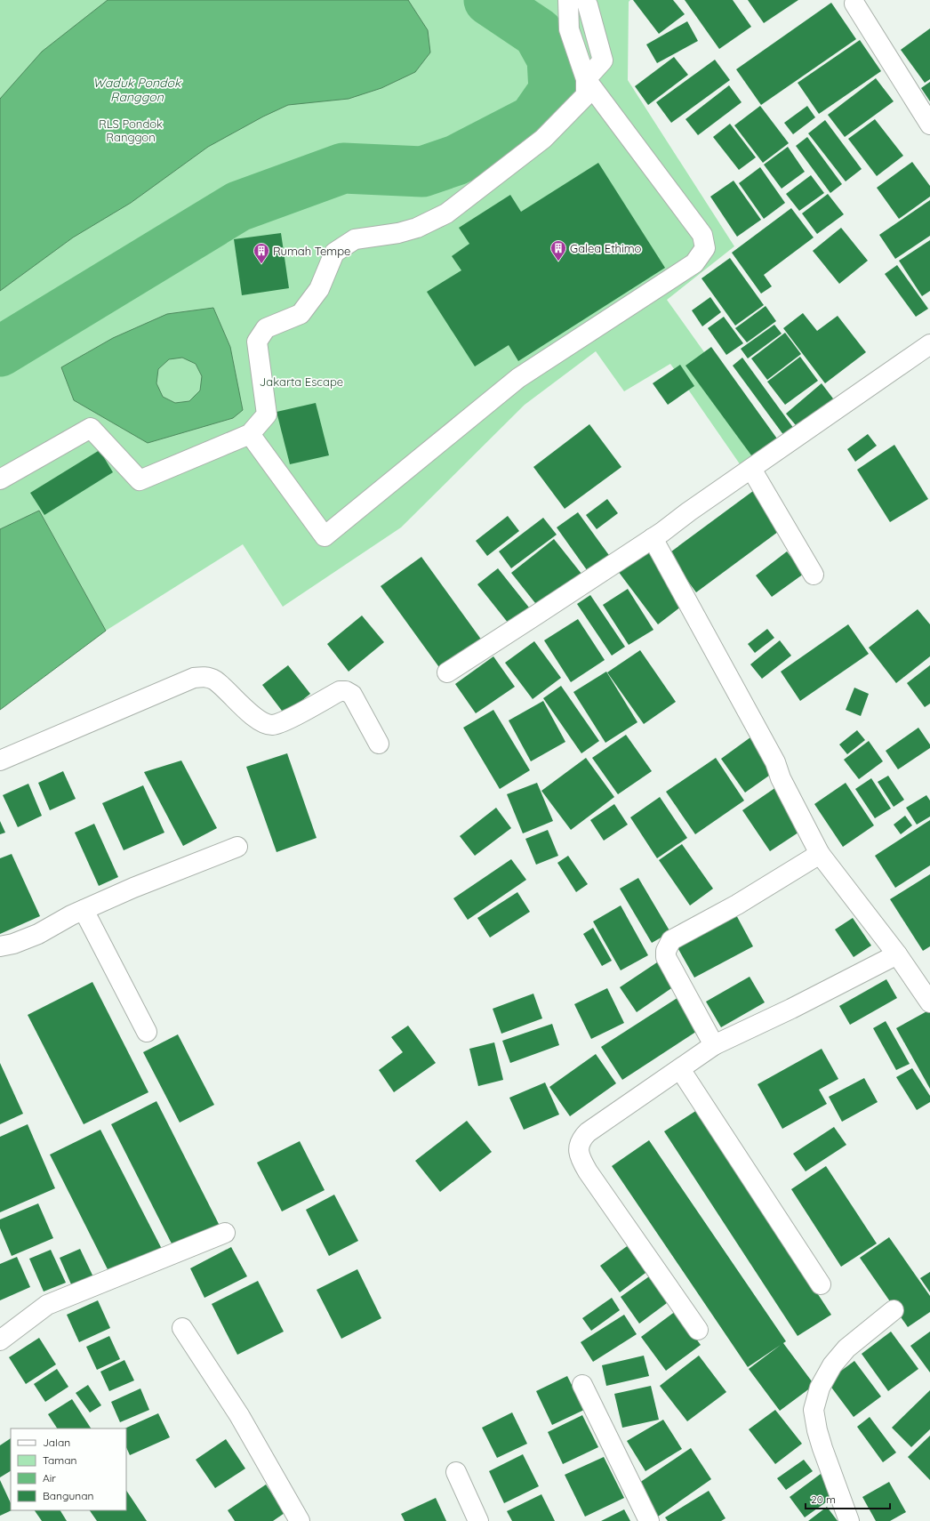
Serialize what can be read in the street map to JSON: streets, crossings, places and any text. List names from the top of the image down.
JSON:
{
  "water": ["Waduk Pondok Ranggon"],
  "parks": ["RLS Pondok Ranggon", "Jakarta Escape"],
  "places": {
    "building": ["Galea Ethimo", "Rumah Tempe"]
  },
  "legend": [
    "Jalan",
    "Taman",
    "Air",
    "Bangunan"
  ],
  "scale_bar": "20 m"
}
